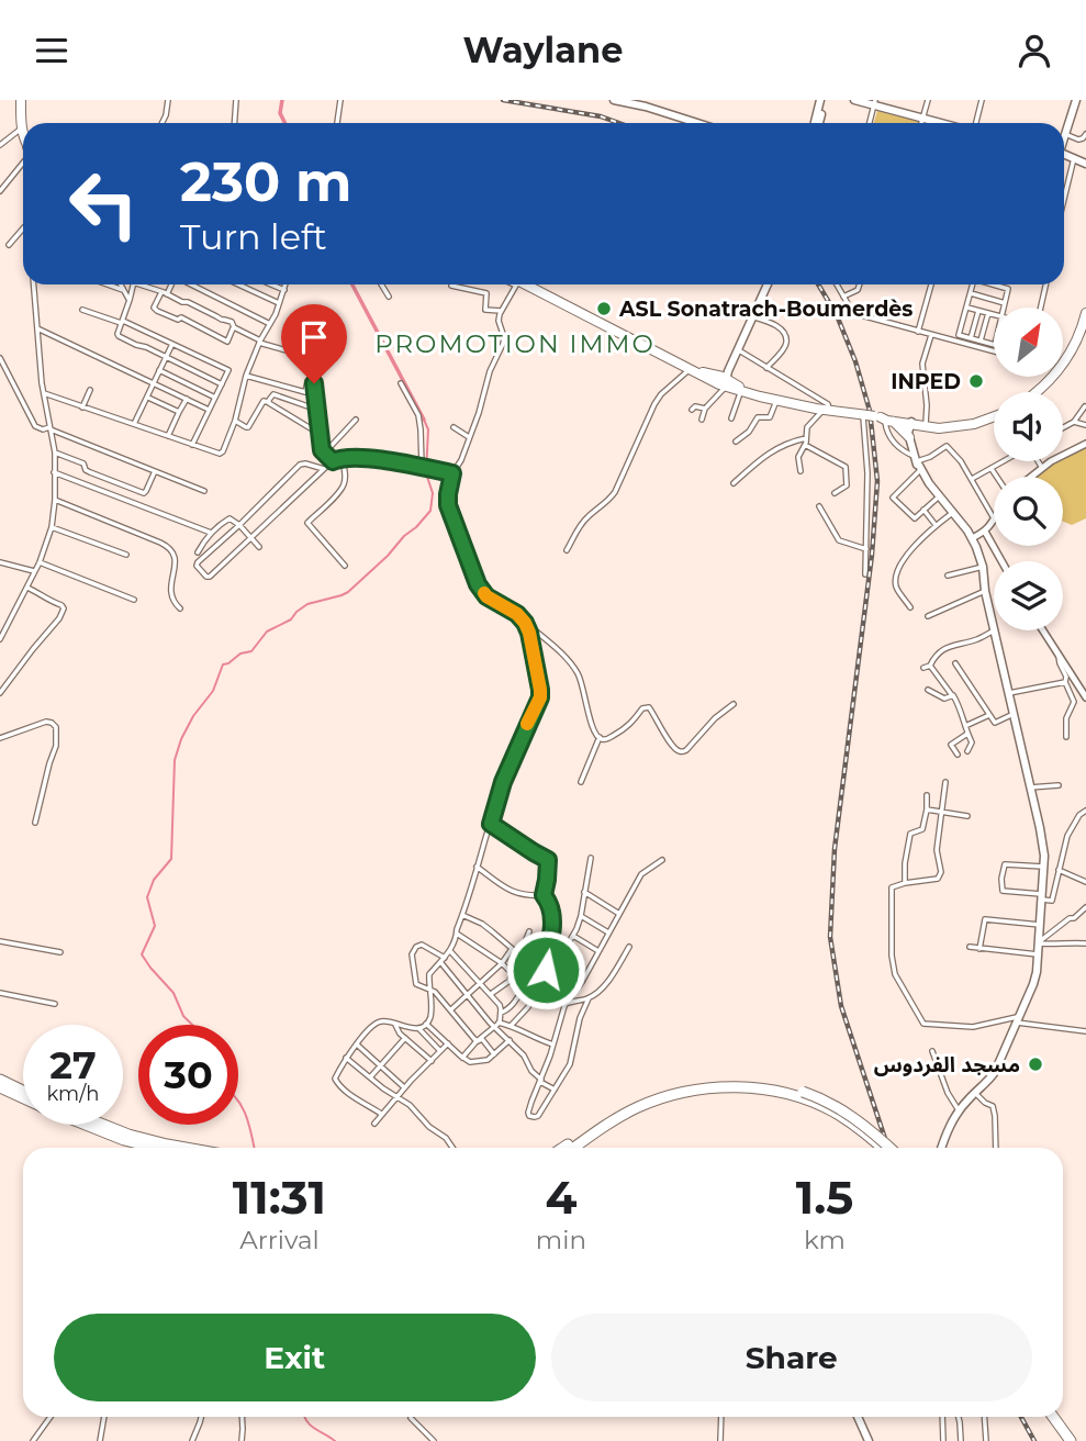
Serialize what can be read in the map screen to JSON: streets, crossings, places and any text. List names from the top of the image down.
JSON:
{
  "districts": ["PROMOTION IMMO"],
  "places": ["ASL Sonatrach-Boumerdès", "INPED", "مسجد الفردوس"],
  "north": "top right",
  "page": {
    "header": "Waylane",
    "turn": ["230 m", "Turn left"],
    "speed": "27 km/h",
    "limit": "30",
    "eta": [
      "11:31",
      "Arrival",
      "4",
      "min",
      "1.5",
      "km"
    ],
    "buttons": ["Exit", "Share"]
  }
}
